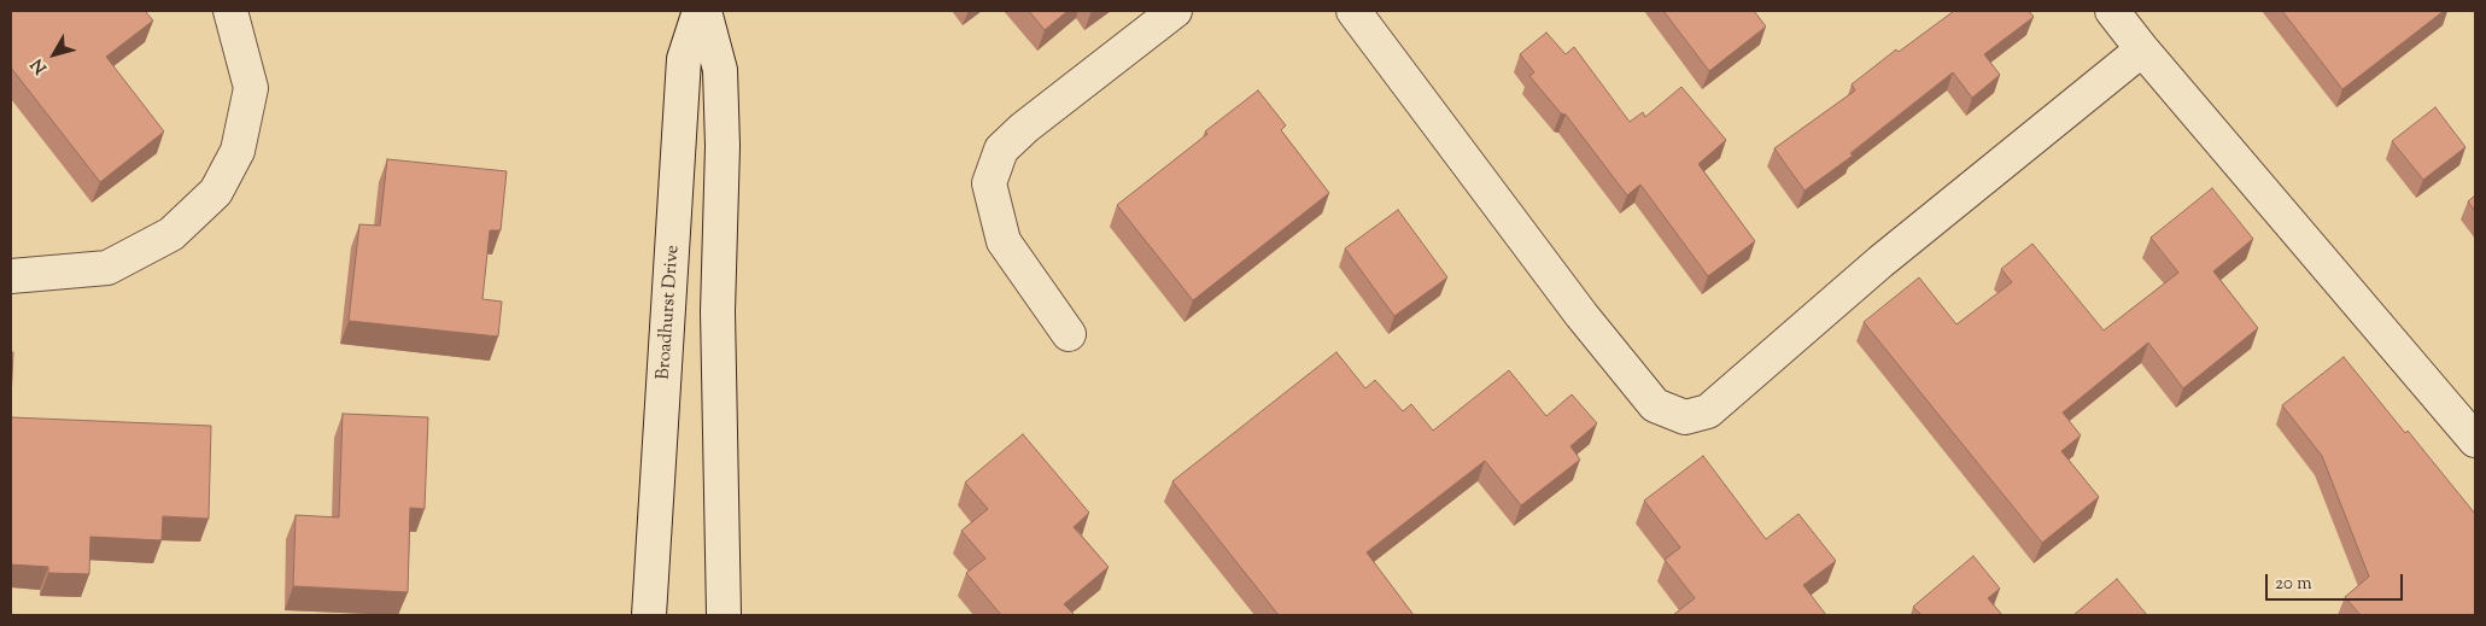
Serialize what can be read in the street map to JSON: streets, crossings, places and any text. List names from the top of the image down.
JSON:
{
  "streets": {
    "street": ["Broadhurst Drive"]
  },
  "scale_bar": "20 m",
  "north": "bottom left"
}
